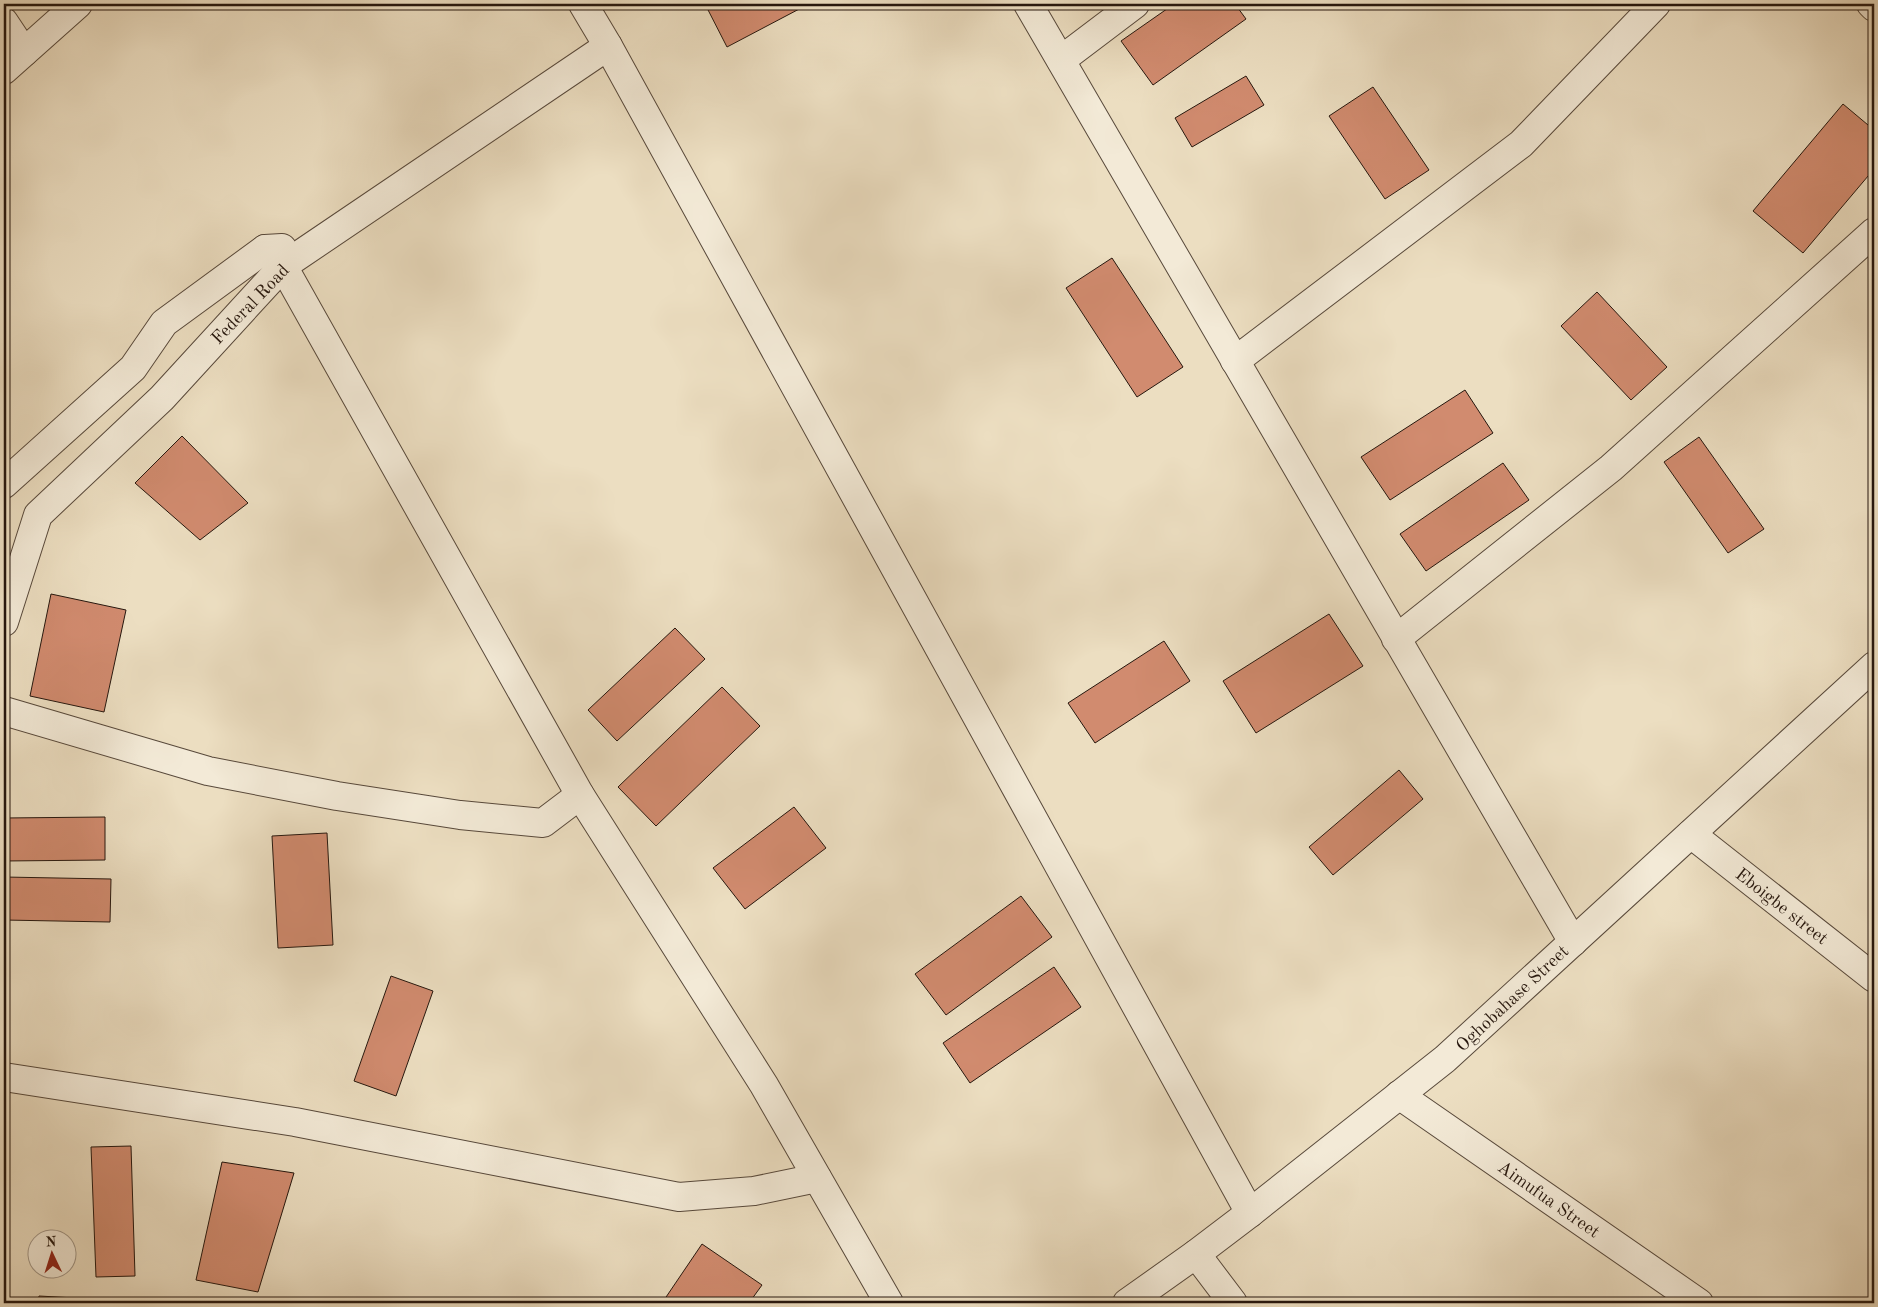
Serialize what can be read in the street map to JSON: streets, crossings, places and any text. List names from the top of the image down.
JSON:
{
  "streets": {
    "street": [
      "Federal Road",
      "Eboigbe street",
      "Oghobahase Street",
      "Aimufua Street"
    ]
  },
  "crossings": [
    ["Eboigbe street", "Oghobahase Street"],
    ["Oghobahase Street", "Aimufua Street"]
  ],
  "north": "top"
}
